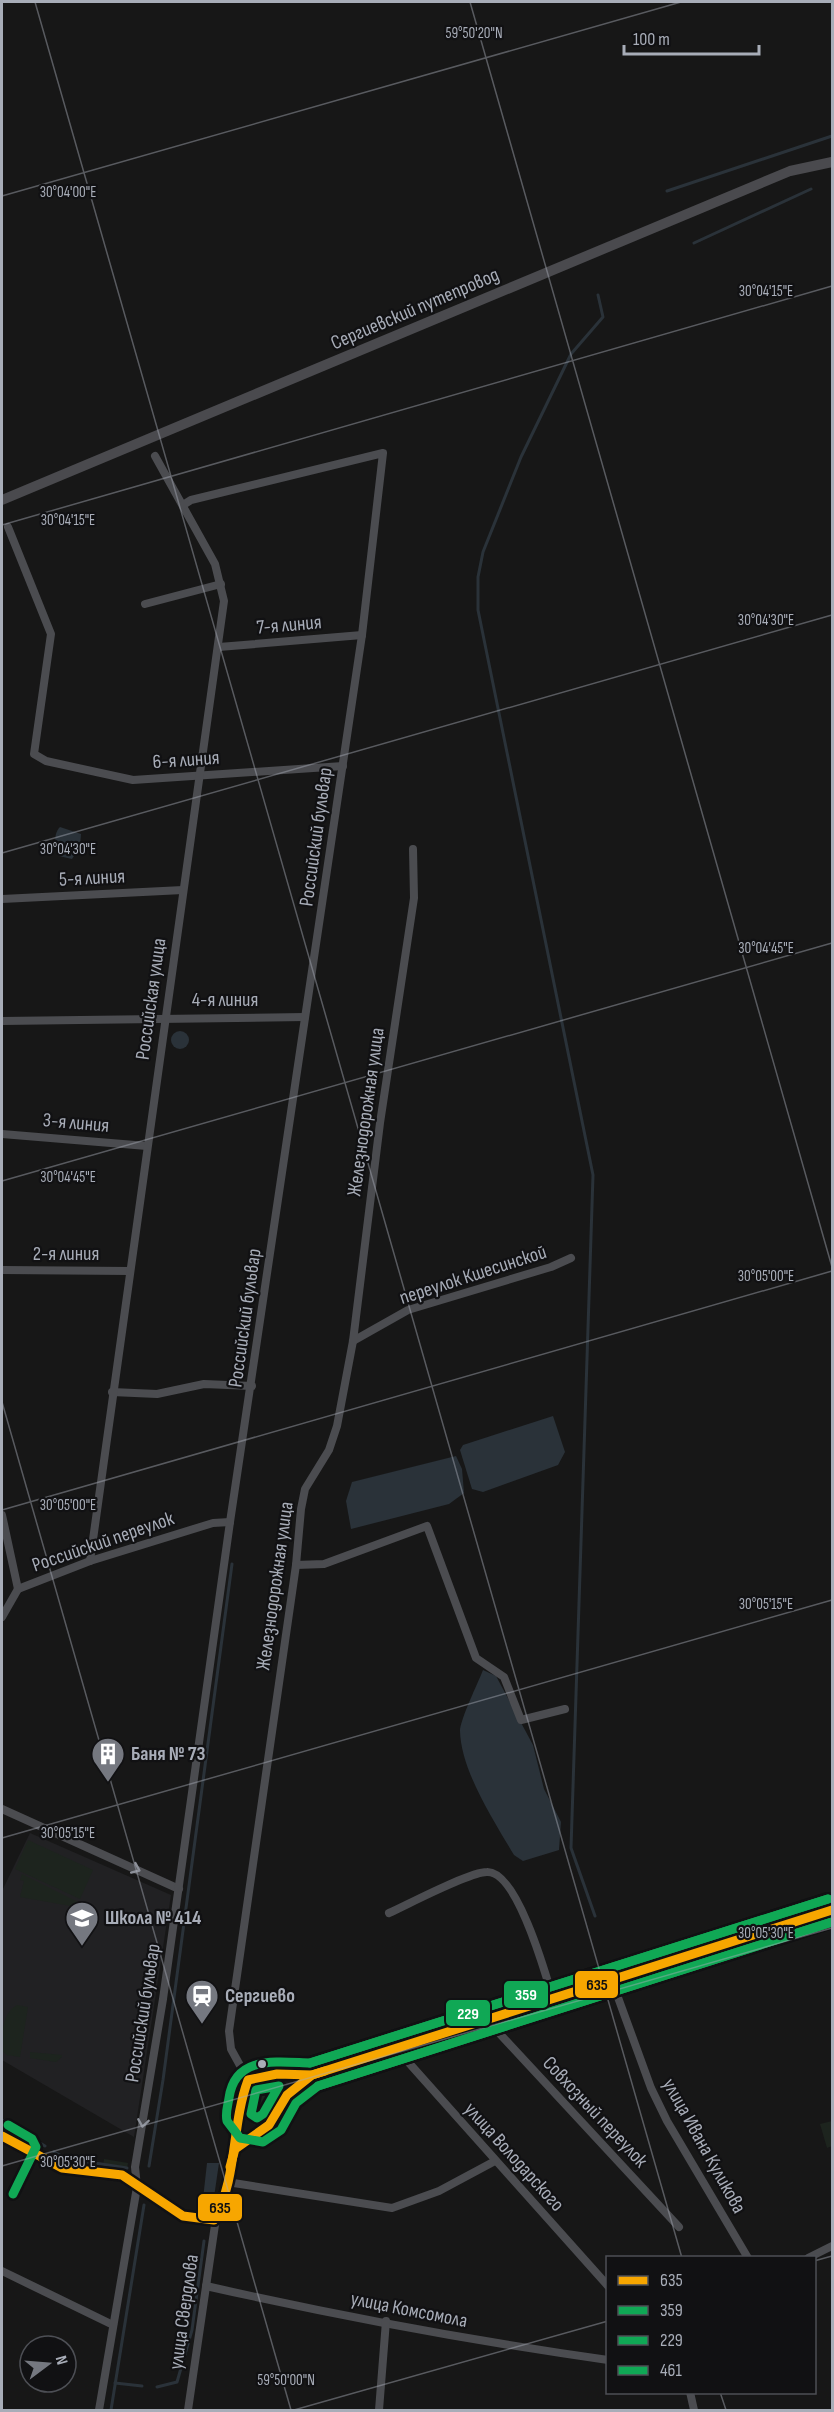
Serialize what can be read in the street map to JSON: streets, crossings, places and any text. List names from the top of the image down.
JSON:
{
  "streets": {
    "street": [
      "Сергиевский путепровод",
      "7-я линия",
      "6-я линия",
      "Российский бульвар",
      "5-я линия",
      "Российская улица",
      "4-я линия",
      "Железнодорожная улица",
      "3-я линия",
      "2-я линия",
      "переулок Кшесинской",
      "Российский переулок",
      "Совхозный переулок",
      "улица Ивана Куликова",
      "улица Володарского",
      "улица Комсомола",
      "улица Свердлова"
    ]
  },
  "crossings": [
    ["7-я линия", "Российский бульвар"],
    ["7-я линия", "Российская улица"],
    ["6-я линия", "Российский бульвар"],
    ["6-я линия", "Российская улица"],
    ["Российский бульвар", "Российская улица"],
    ["Российский бульвар", "4-я линия"],
    ["Российский бульвар", "Российский переулок"],
    ["5-я линия", "Российская улица"],
    ["Российская улица", "4-я линия"],
    ["Российская улица", "3-я линия"],
    ["Российская улица", "2-я линия"],
    ["Российская улица", "Российский переулок"],
    ["Железнодорожная улица", "переулок Кшесинской"],
    ["Железнодорожная улица", "улица Свердлова"],
    ["улица Комсомола", "улица Свердлова"]
  ],
  "places": {
    "building": ["Баня № 73"],
    "school or university": ["Школа № 414"],
    "station": ["Сергиево"]
  },
  "lines": [
    "transit line 359",
    "transit line 229",
    "transit line 635",
    "transit line 461"
  ],
  "legend": [
    "635",
    "359",
    "229",
    "461"
  ],
  "scale_bar": "100 m",
  "north": "right",
  "coordinates": [
    "59°50'20\"N",
    "30°04'00\"E",
    "30°04'15\"E",
    "30°04'30\"E",
    "30°04'45\"E",
    "30°05'00\"E",
    "30°05'15\"E",
    "30°05'30\"E",
    "59°50'00\"N"
  ]
}
